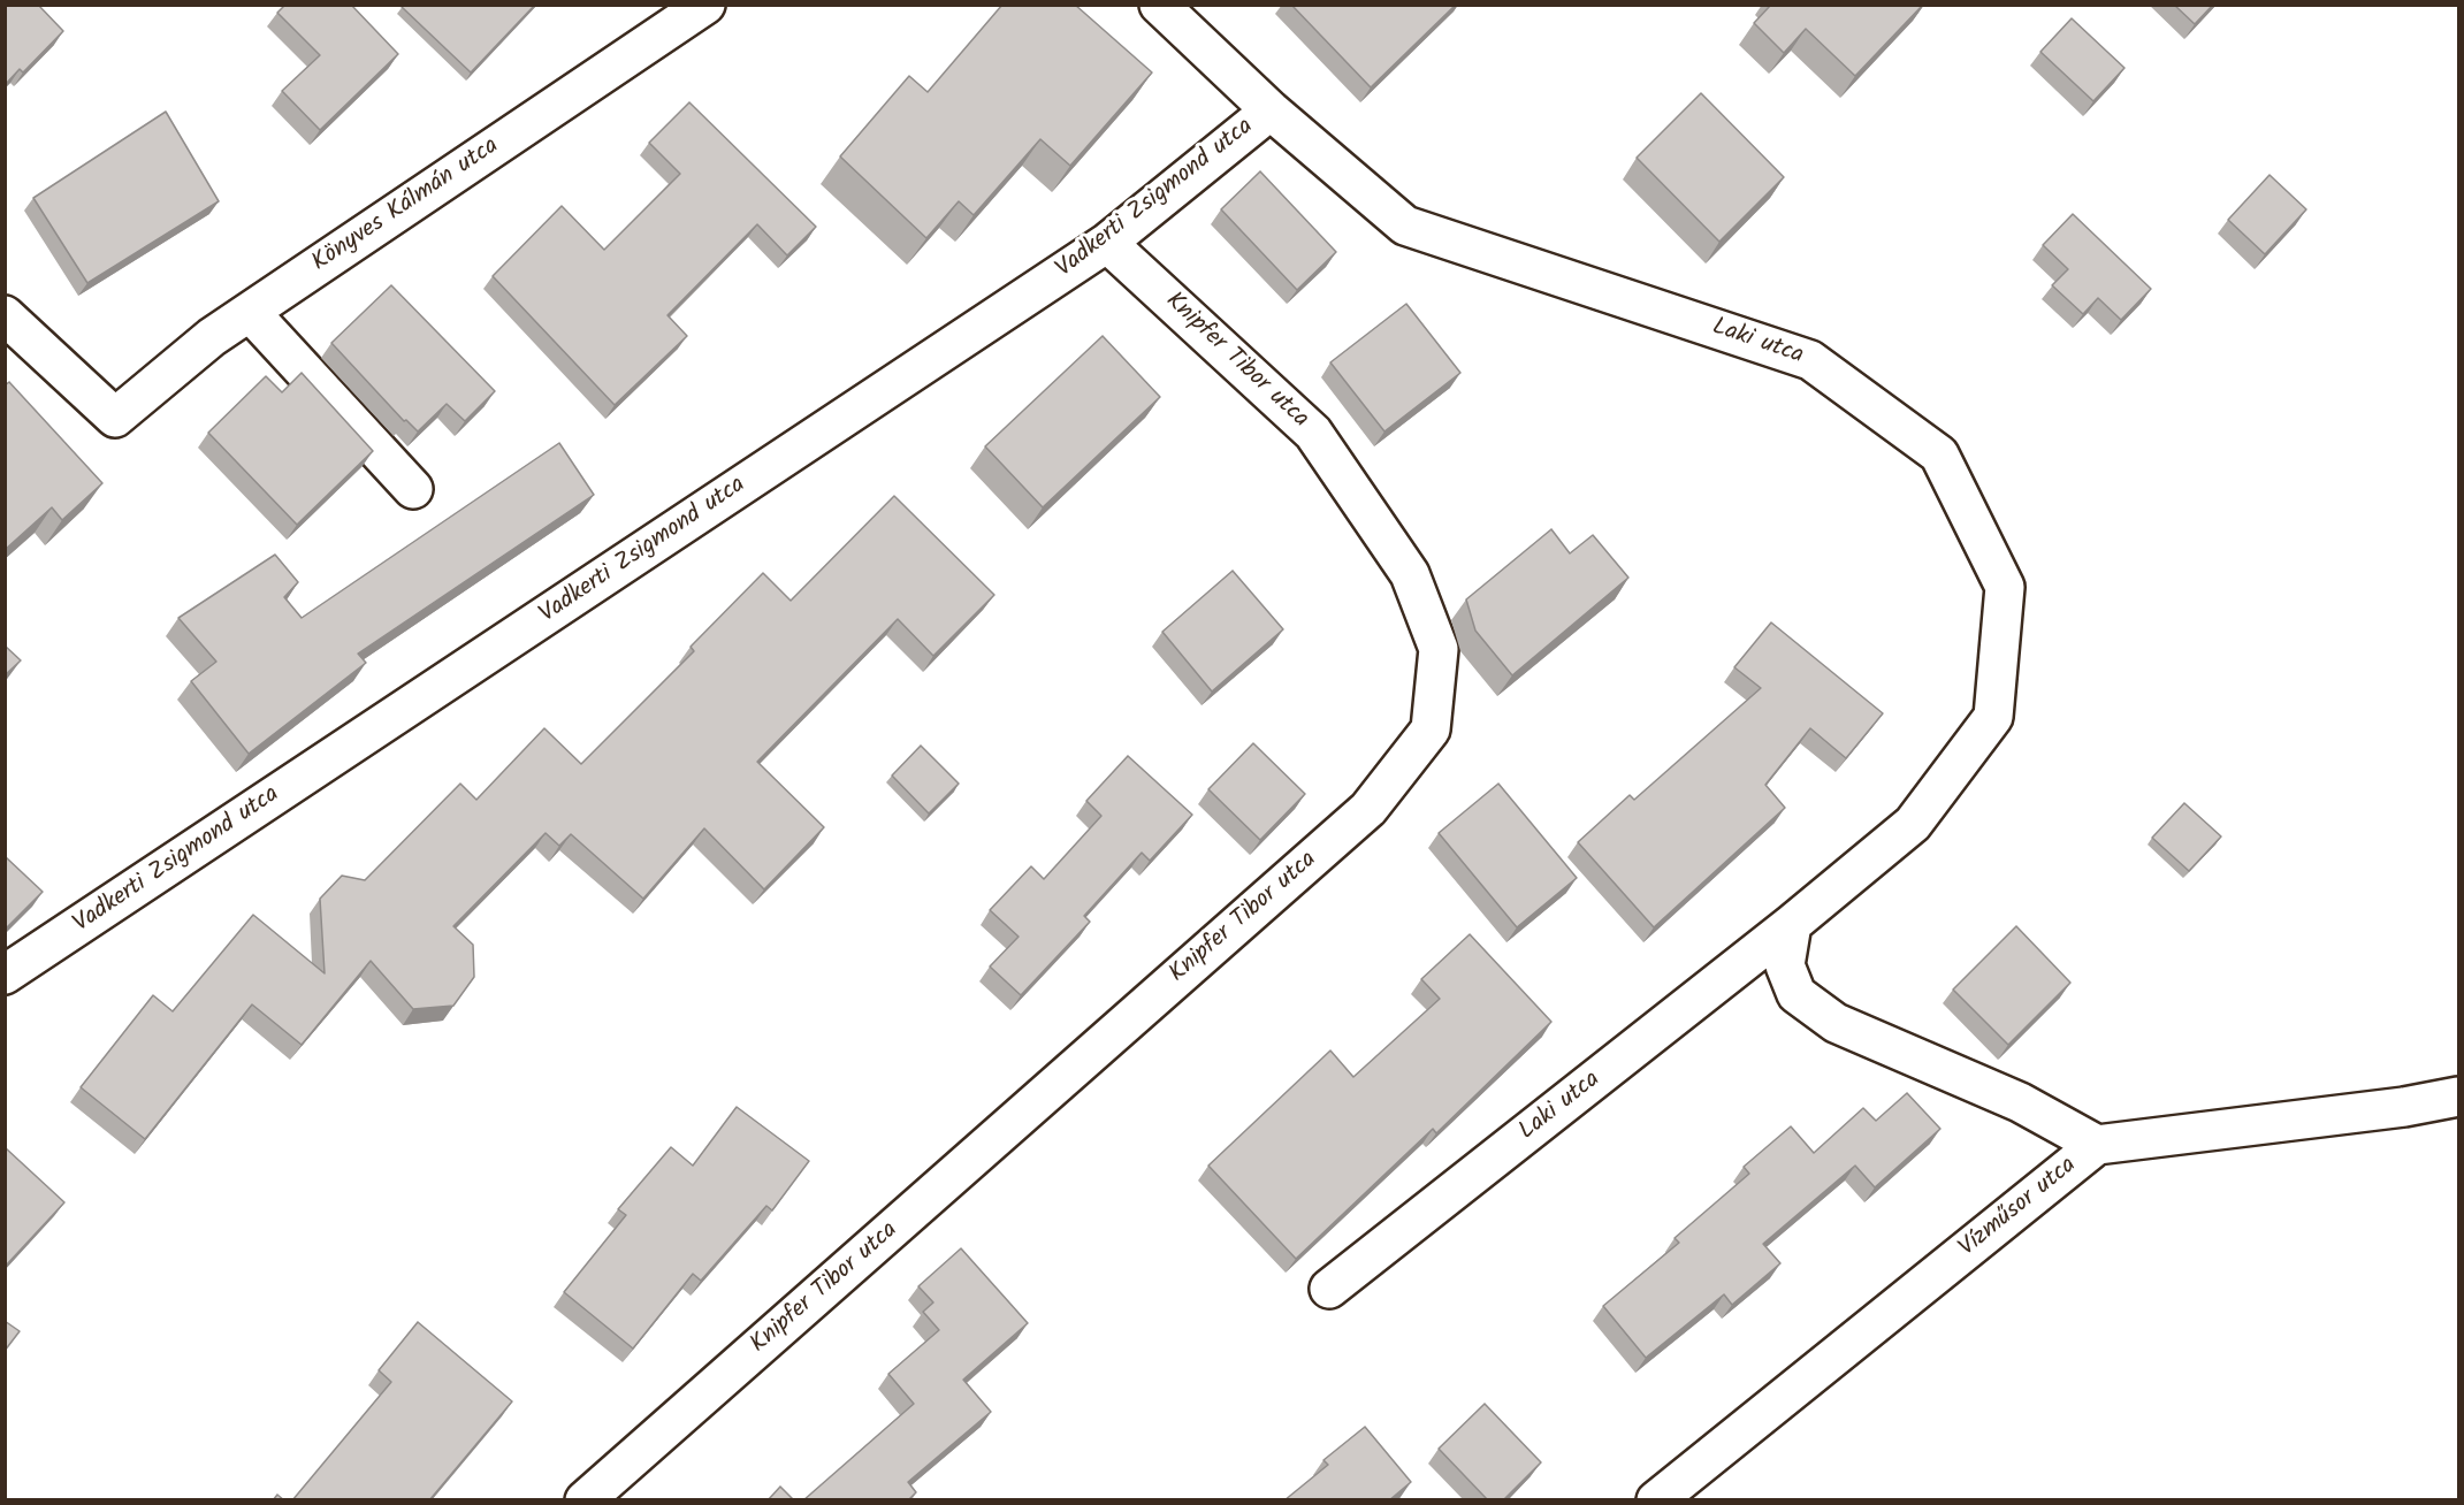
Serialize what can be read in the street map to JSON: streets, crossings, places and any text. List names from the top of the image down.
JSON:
{
  "streets": {
    "street": [
      "Vadkerti Zsigmond utca",
      "Könyves Kálmán utca",
      "Laki utca",
      "Knipfer Tibor utca",
      "Vízműsor utca"
    ]
  },
  "crossings": [
    ["Vadkerti Zsigmond utca", "Laki utca"],
    ["Vadkerti Zsigmond utca", "Knipfer Tibor utca"]
  ]
}
